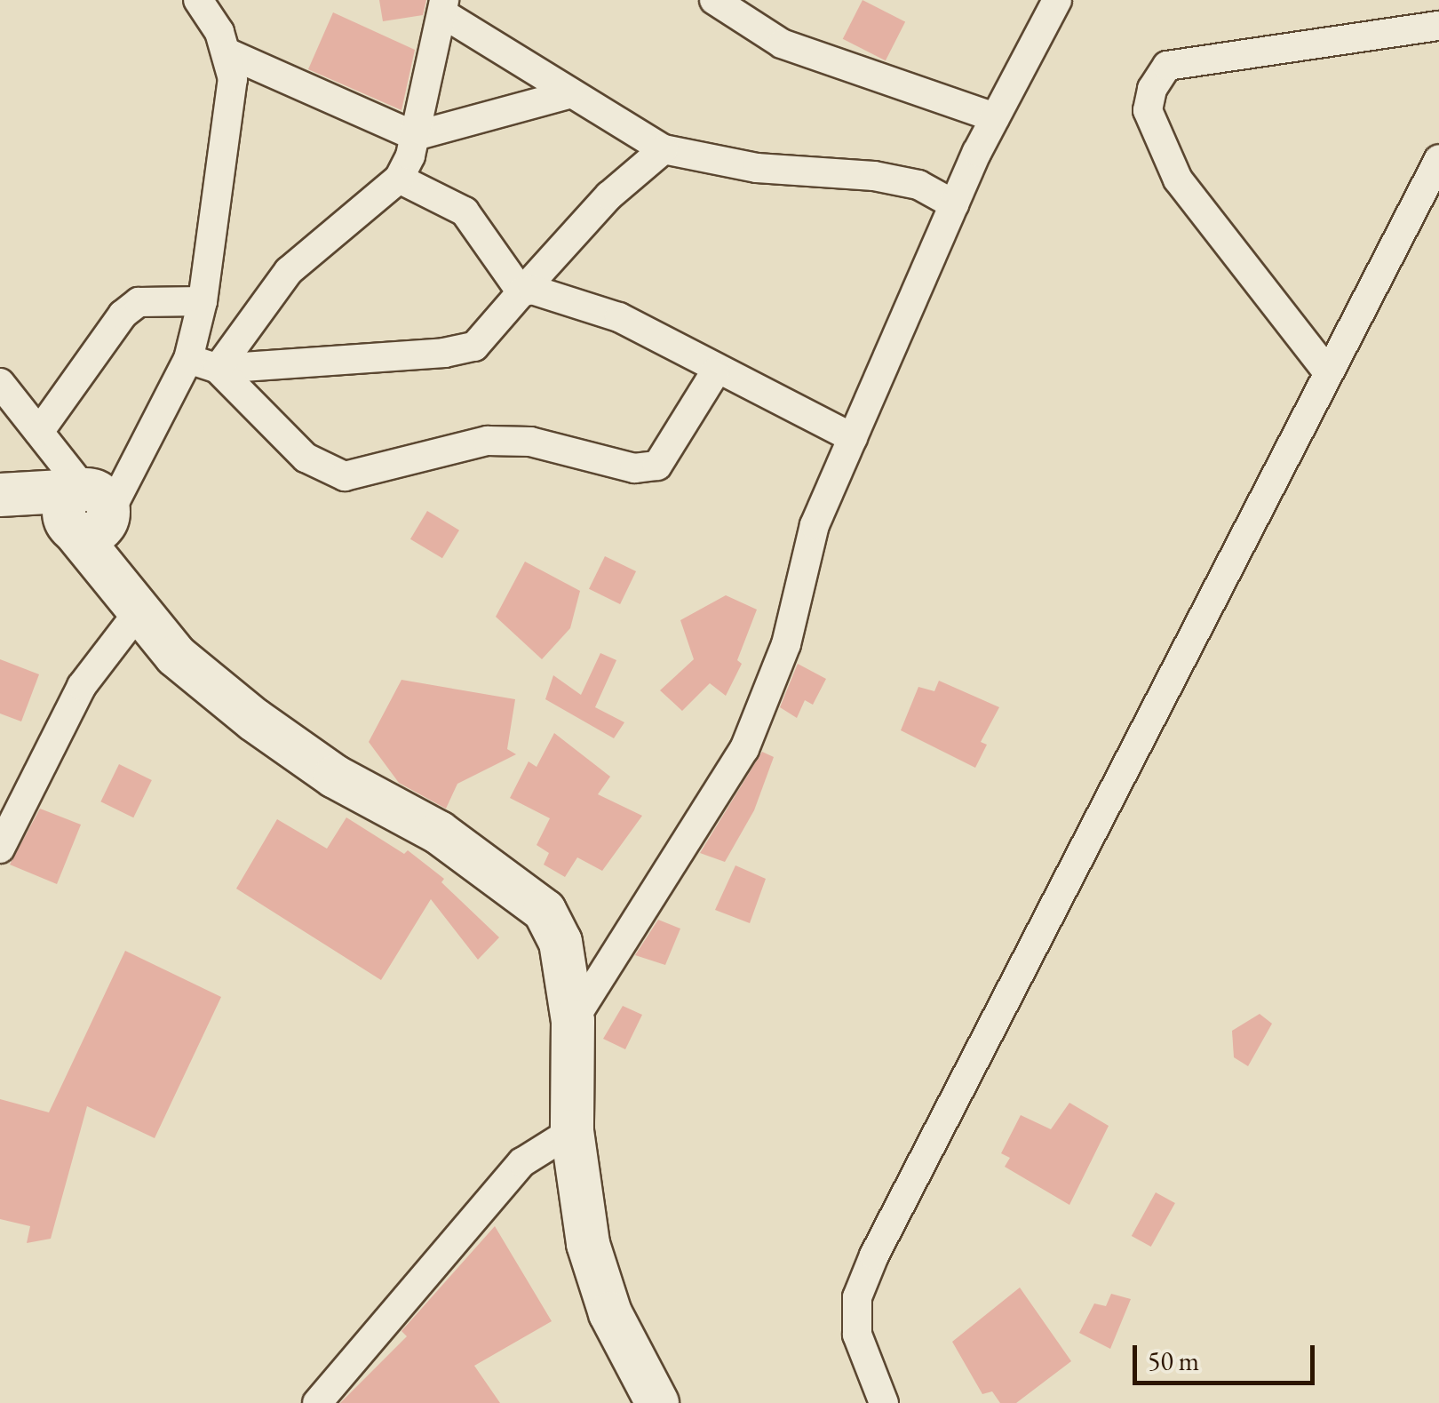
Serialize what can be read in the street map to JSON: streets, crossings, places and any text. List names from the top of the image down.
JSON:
{
  "scale_bar": "50 m"
}
